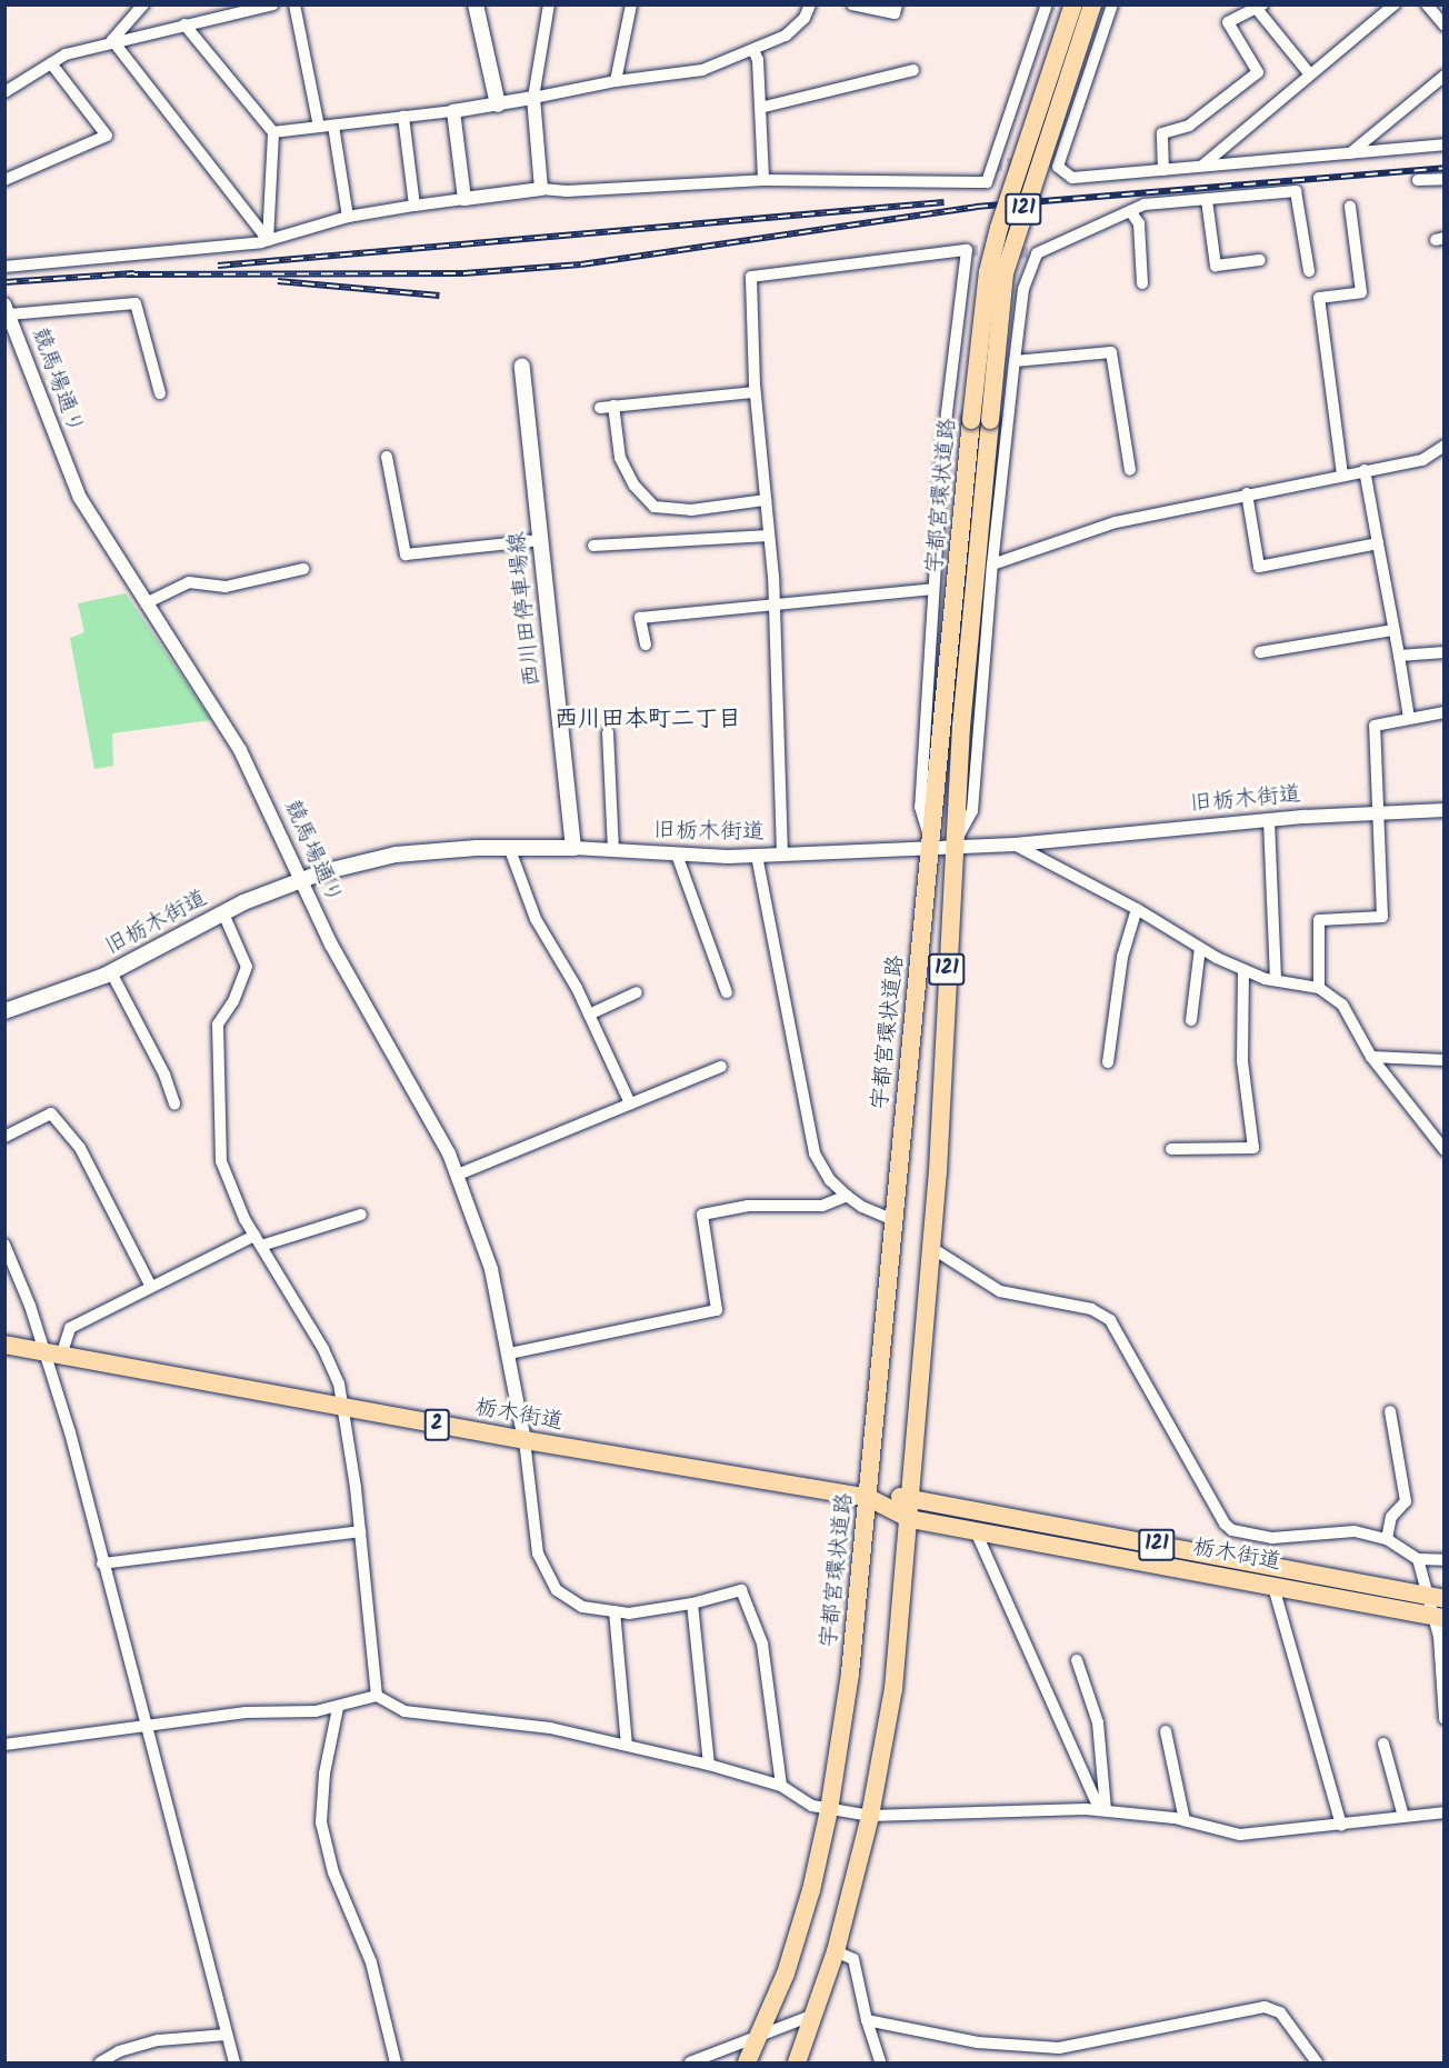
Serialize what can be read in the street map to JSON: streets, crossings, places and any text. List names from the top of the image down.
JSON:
{
  "streets": {
    "main road": [
      "121",
      "宇都宮環状道路",
      "西川田停車場線",
      "旧栃木街道",
      "栃木街道",
      "2"
    ],
    "street": ["競馬場通り"]
  },
  "crossings": [
    ["競馬場通り", "旧栃木街道"],
    ["競馬場通り", "栃木街道"],
    ["宇都宮環状道路", "旧栃木街道"],
    ["宇都宮環状道路", "栃木街道"],
    ["西川田停車場線", "旧栃木街道"]
  ],
  "districts": ["西川田本町二丁目"]
}
